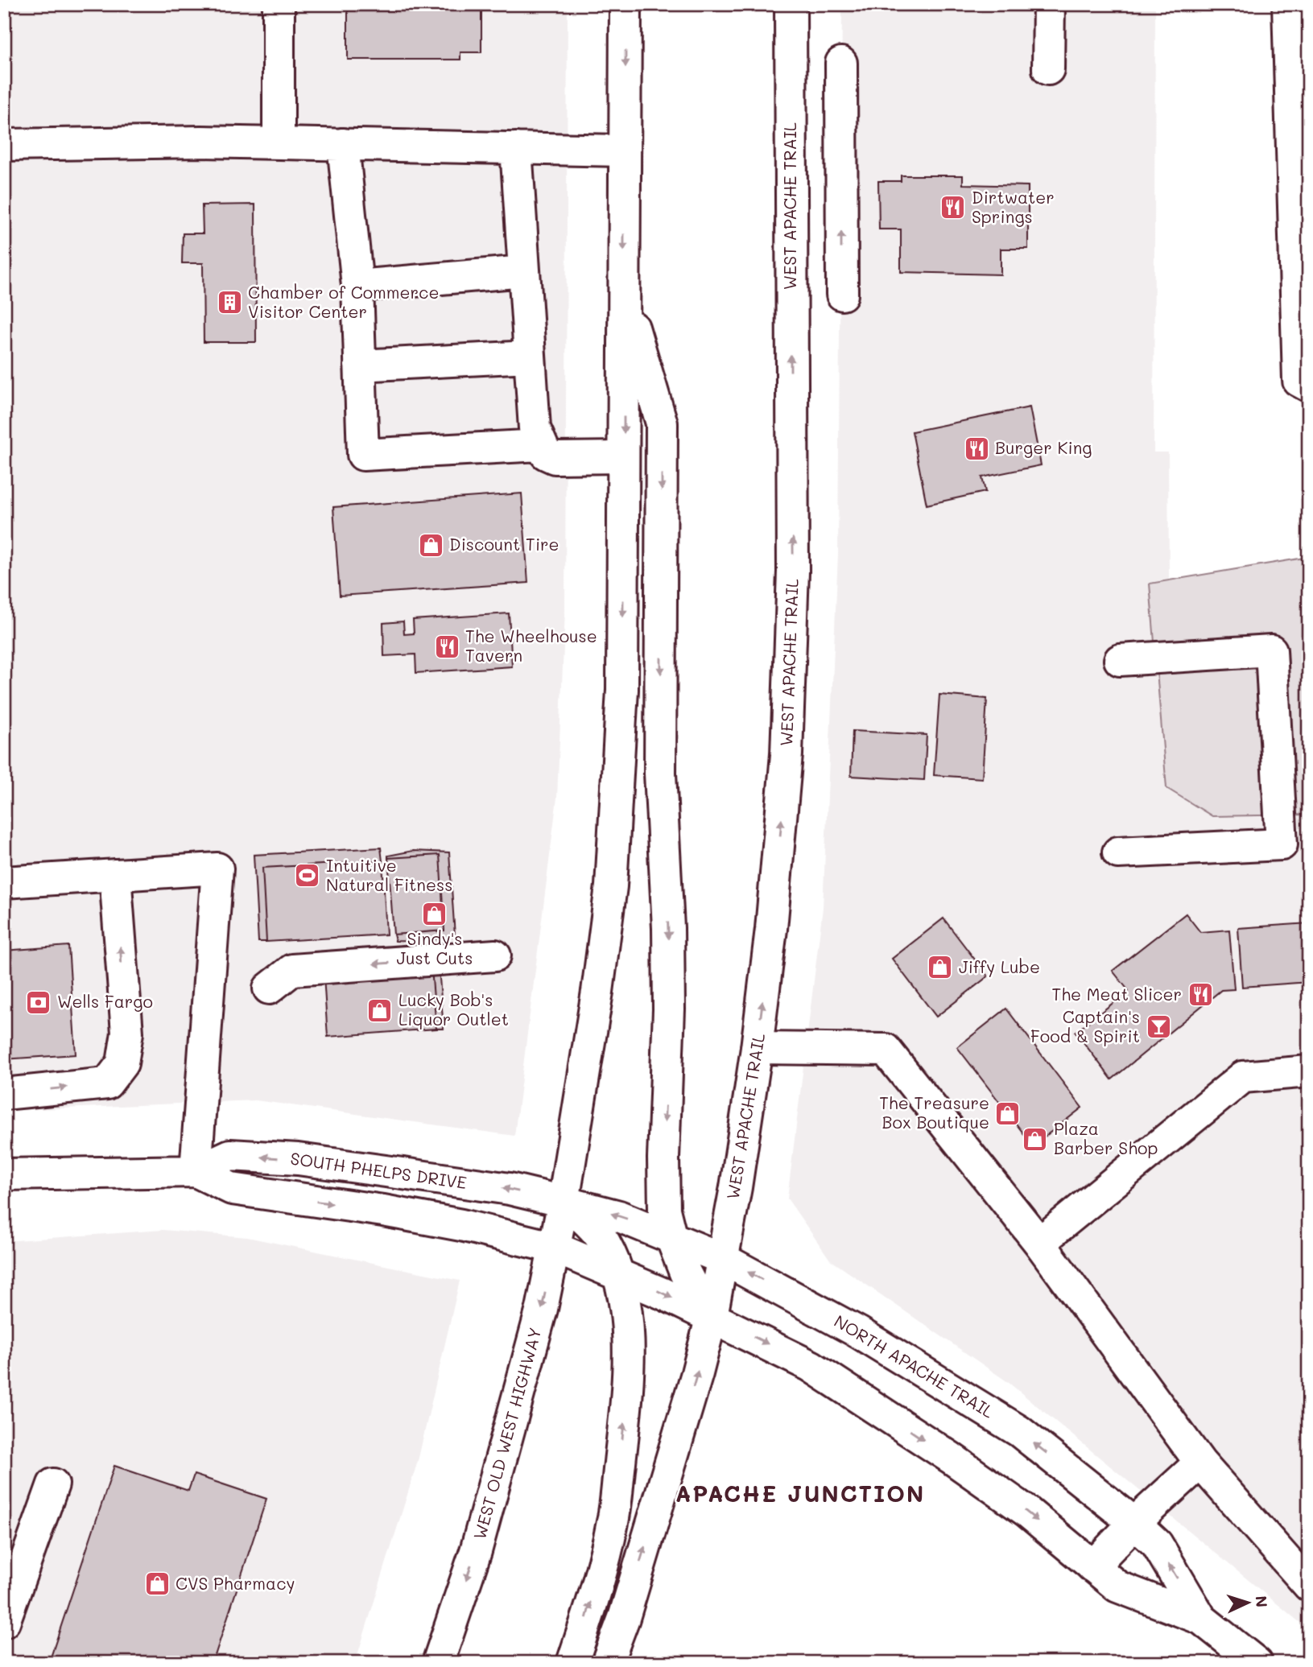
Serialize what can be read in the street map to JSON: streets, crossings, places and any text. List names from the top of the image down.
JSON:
{
  "streets": {
    "main road": [
      "WEST APACHE TRAIL",
      "SOUTH PHELPS DRIVE",
      "NORTH APACHE TRAIL",
      "WEST OLD WEST HIGHWAY"
    ]
  },
  "crossings": [
    ["WEST APACHE TRAIL", "NORTH APACHE TRAIL"],
    ["SOUTH PHELPS DRIVE", "NORTH APACHE TRAIL"],
    ["SOUTH PHELPS DRIVE", "WEST OLD WEST HIGHWAY"],
    ["NORTH APACHE TRAIL", "WEST OLD WEST HIGHWAY"]
  ],
  "districts": ["APACHE JUNCTION"],
  "places": {
    "restaurant": [
      "Dirtwater Springs",
      "Burger King",
      "The Wheelhouse Tavern",
      "The Meat Slicer"
    ],
    "building": ["Chamber of Commerce Visitor Center"],
    "shop": [
      "Discount Tire",
      "Sindy's Just Cuts",
      "Jiffy Lube",
      "Lucky Bob's Liquor Outlet",
      "The Treasure Box Boutique",
      "Plaza Barber Shop",
      "CVS Pharmacy"
    ],
    "sports": ["Intuitive Natural Fitness"],
    "bank": ["Wells Fargo"],
    "bar": ["Captain's Food & Spirit"]
  },
  "north": "right"
}
